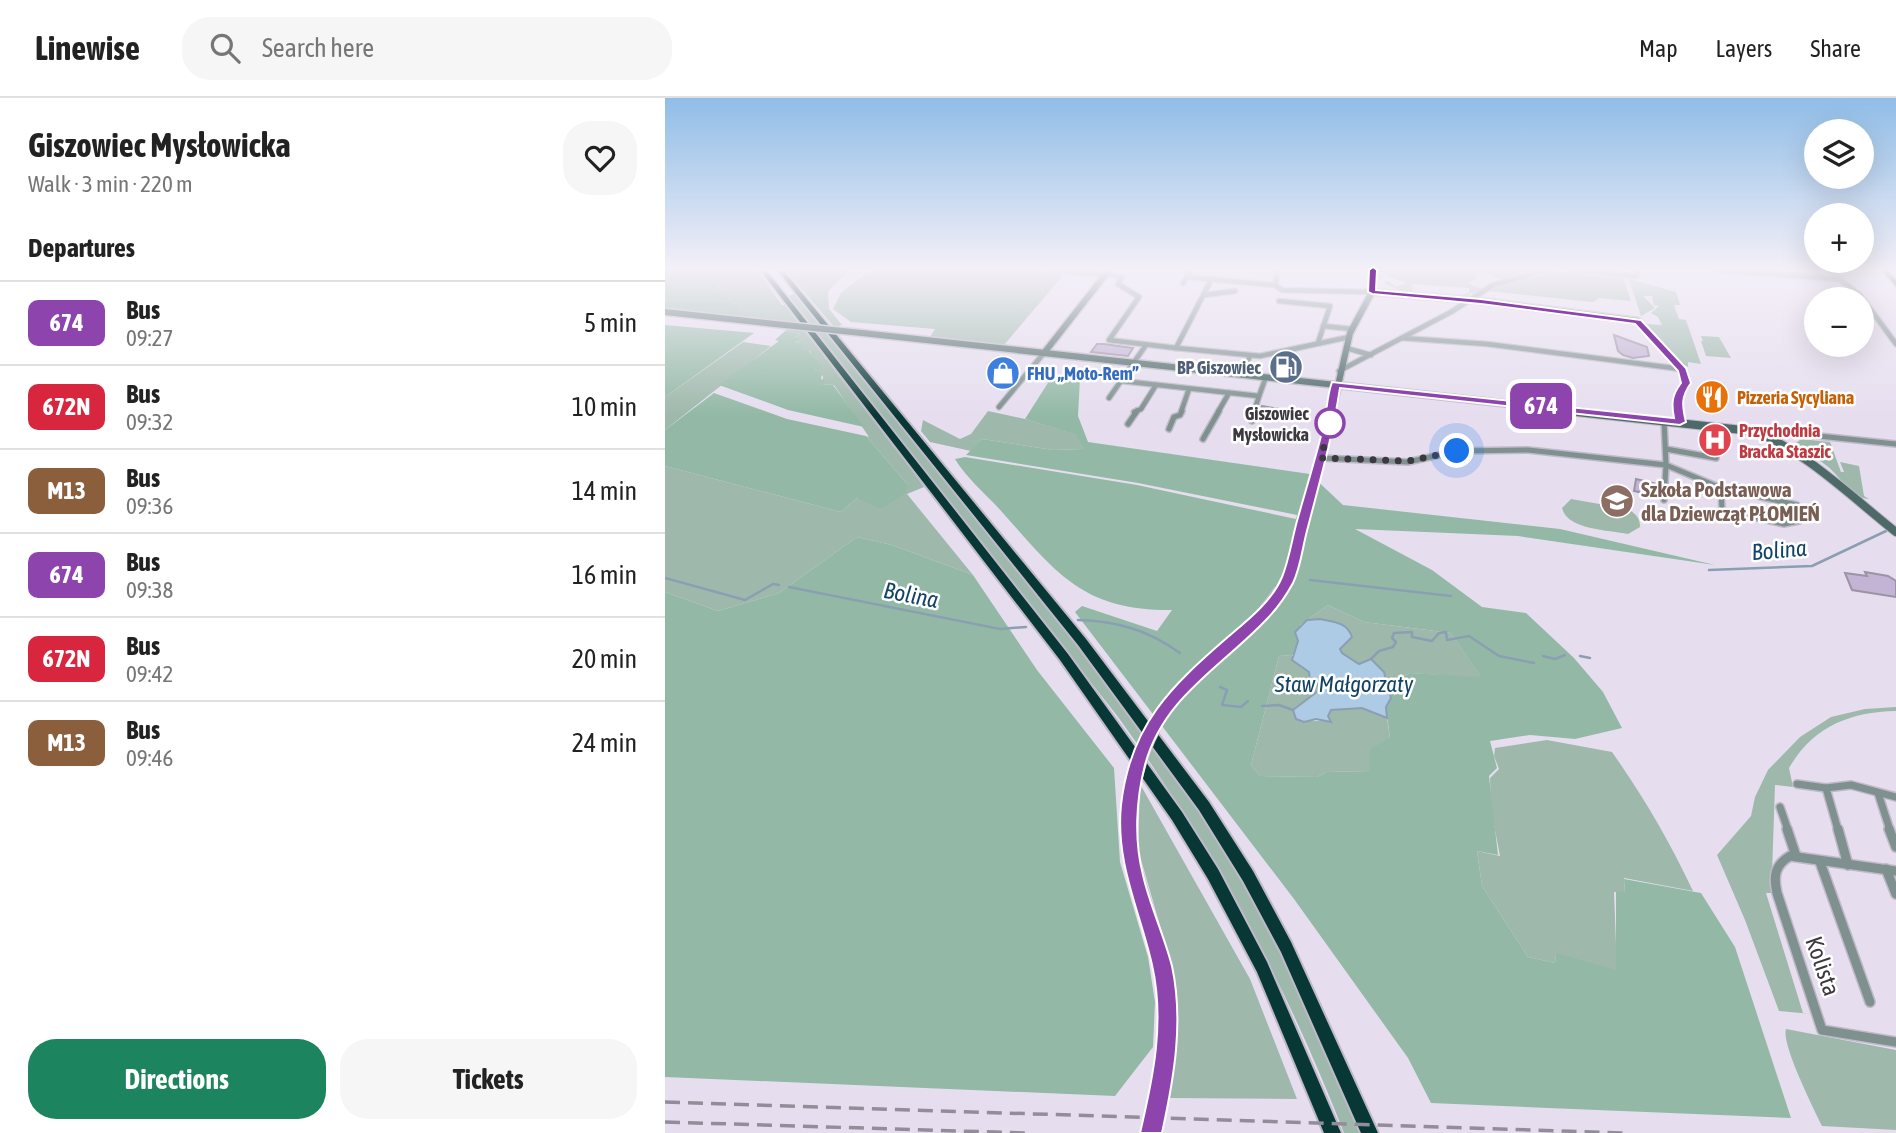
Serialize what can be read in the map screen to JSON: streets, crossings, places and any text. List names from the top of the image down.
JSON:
{
  "streets": {
    "street": ["Kolista"]
  },
  "water": ["Bolina", "Staw Małgorzaty"],
  "places": {
    "fuel station": ["BP Giszowiec"],
    "shop": ["FHU „Moto-Rem”"],
    "restaurant": ["Pizzeria Sycyliana"],
    "other": ["Giszowiec Mysłowicka"],
    "hospital": ["Przychodnia Bracka Staszic"],
    "school or university": ["Szkoła Podstawowa dla Dziewcząt PŁOMIEŃ"]
  },
  "lines": ["bus line 674"],
  "page": {
    "header": "Linewise",
    "search": "Search here",
    "nav": ["Map", "Layers", "Share"],
    "heading": [
      ["Giszowiec Mysłowicka", "Walk · 3 min · 220 m"],
      "Departures"
    ],
    "on_map": "674",
    "map_buttons": ["+", "−"],
    "list": [
      {
        "mark": "674",
        "name": "Bus",
        "note": "09:27",
        "value": "5 min"
      },
      {
        "mark": "672N",
        "name": "Bus",
        "note": "09:32",
        "value": "10 min"
      },
      {
        "mark": "M13",
        "name": "Bus",
        "note": "09:36",
        "value": "14 min"
      },
      {
        "mark": "674",
        "name": "Bus",
        "note": "09:38",
        "value": "16 min"
      },
      {
        "mark": "672N",
        "name": "Bus",
        "note": "09:42",
        "value": "20 min"
      },
      {
        "mark": "M13",
        "name": "Bus",
        "note": "09:46",
        "value": "24 min"
      }
    ],
    "buttons": ["Directions", "Tickets"]
  }
}
